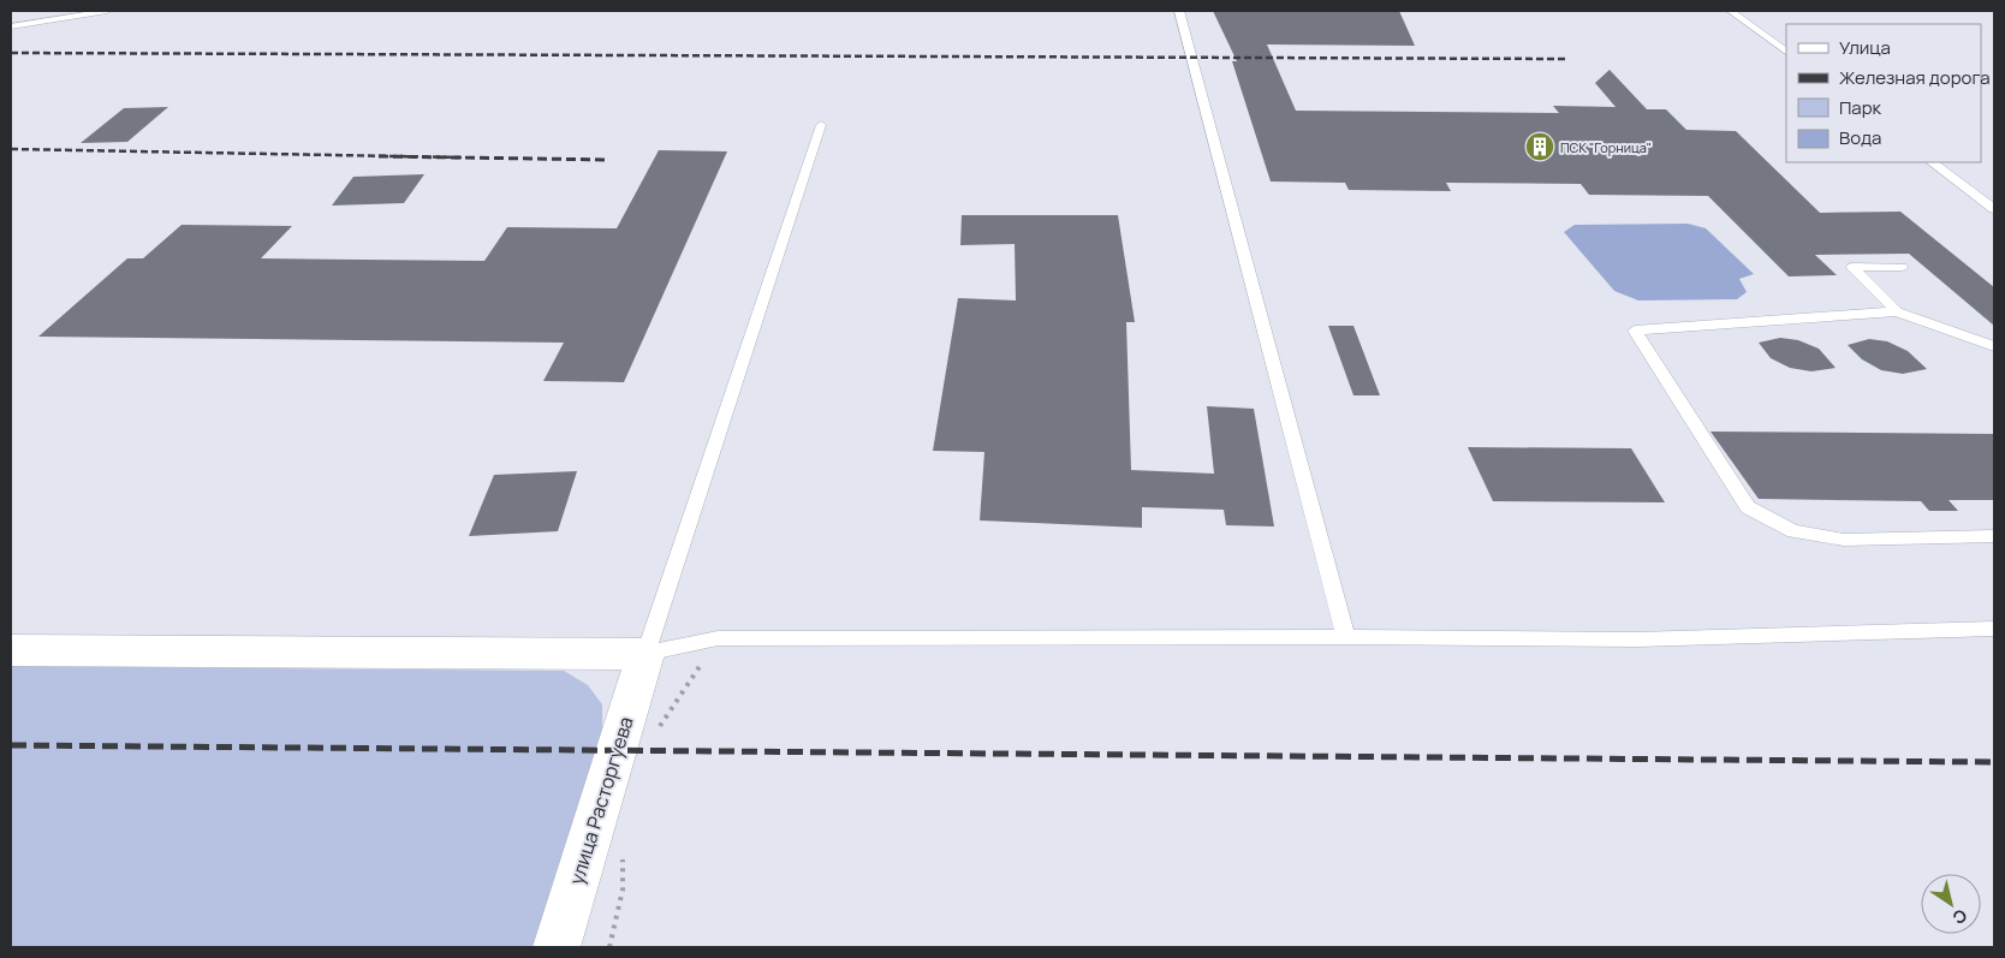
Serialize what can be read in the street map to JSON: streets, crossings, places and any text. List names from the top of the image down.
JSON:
{
  "streets": {
    "street": ["улица Расторгуева"]
  },
  "places": {
    "building": ["ПСК \"Горница\""]
  },
  "legend": [
    "Улица",
    "Железная дорога",
    "Парк",
    "Вода"
  ],
  "north": "bottom right"
}
